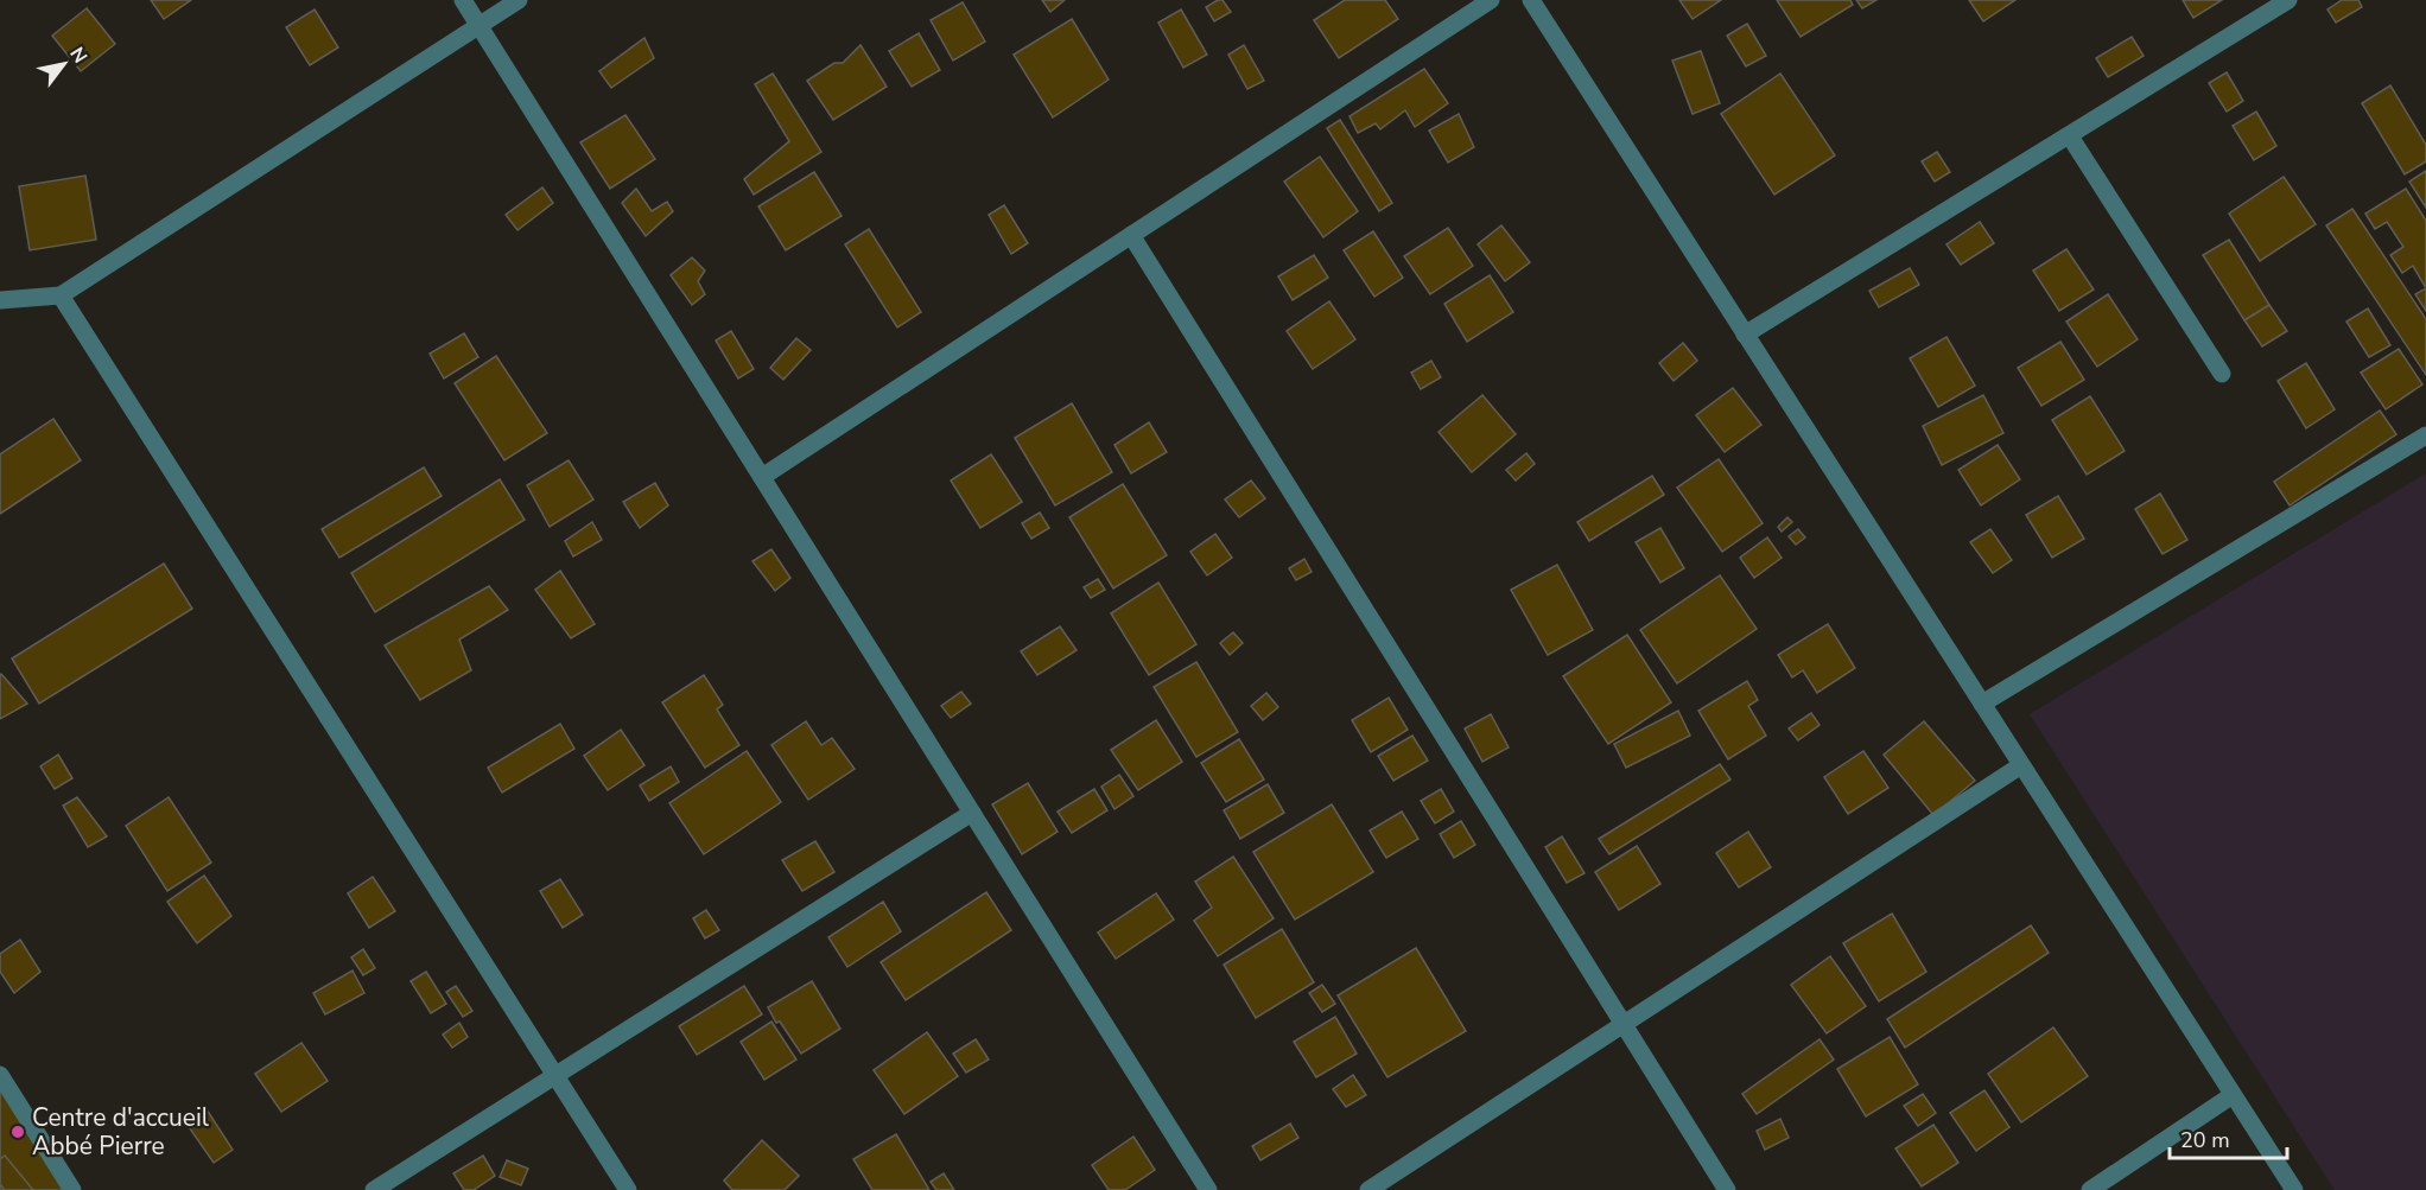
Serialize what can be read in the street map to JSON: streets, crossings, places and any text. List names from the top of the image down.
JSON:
{
  "places": ["Centre d'accueil Abbé Pierre"],
  "scale_bar": "20 m",
  "north": "top right"
}
